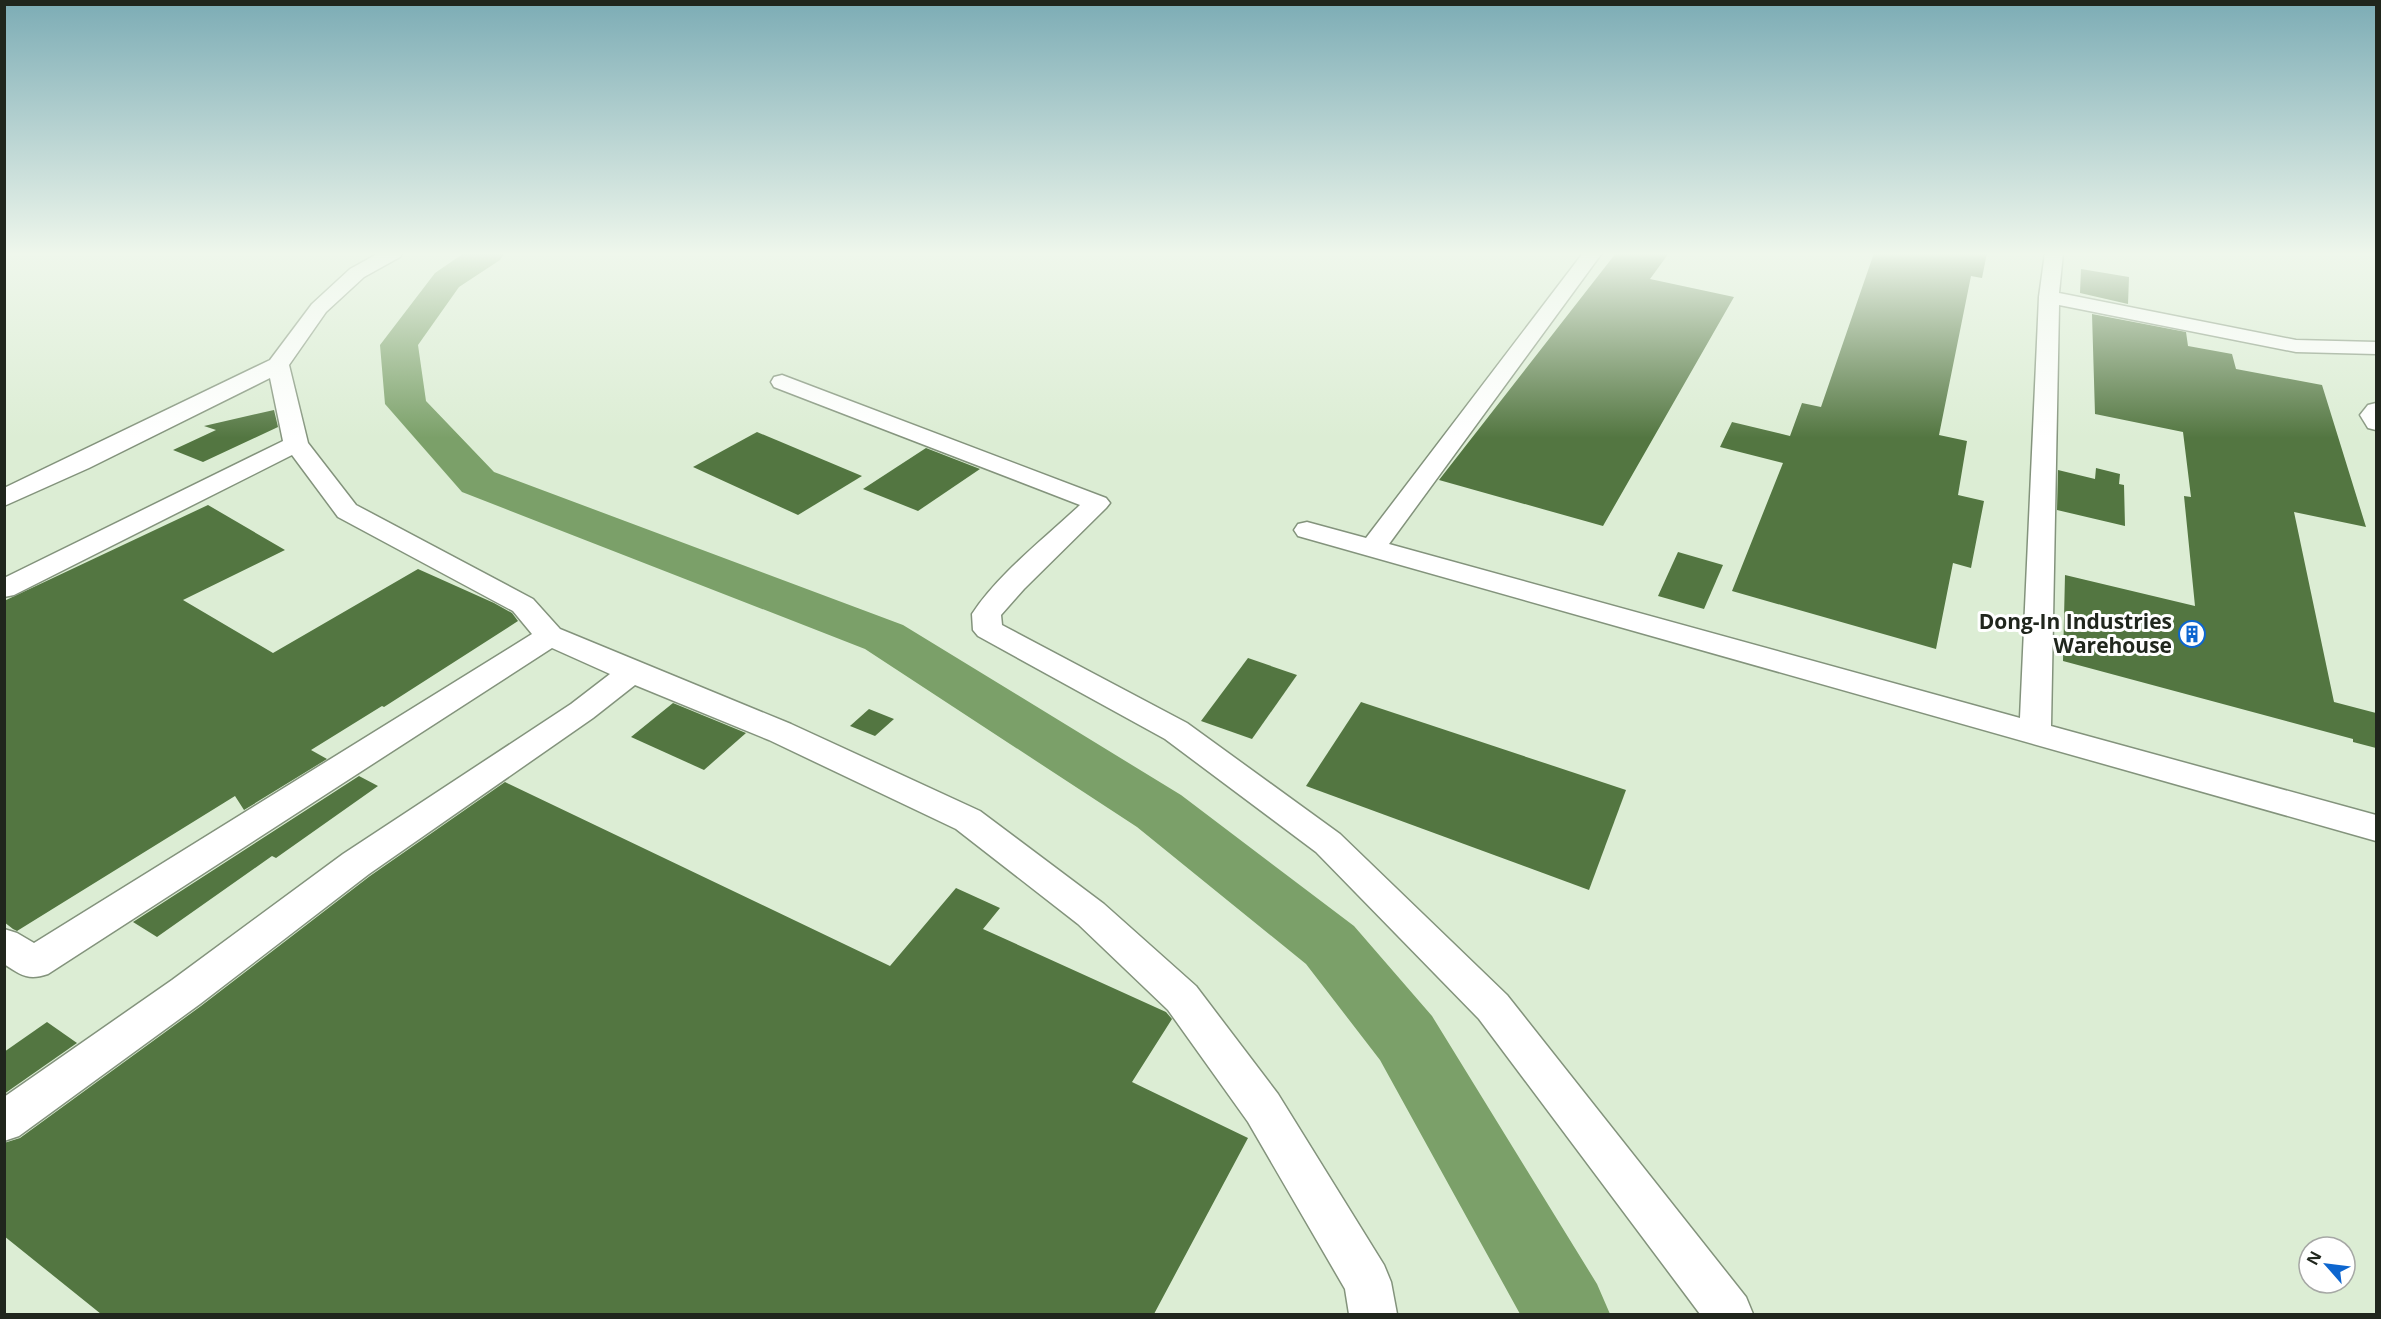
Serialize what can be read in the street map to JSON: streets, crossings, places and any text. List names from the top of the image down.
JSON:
{
  "places": {
    "building": ["Dong-In Industries Warehouse"]
  },
  "north": "top left"
}
